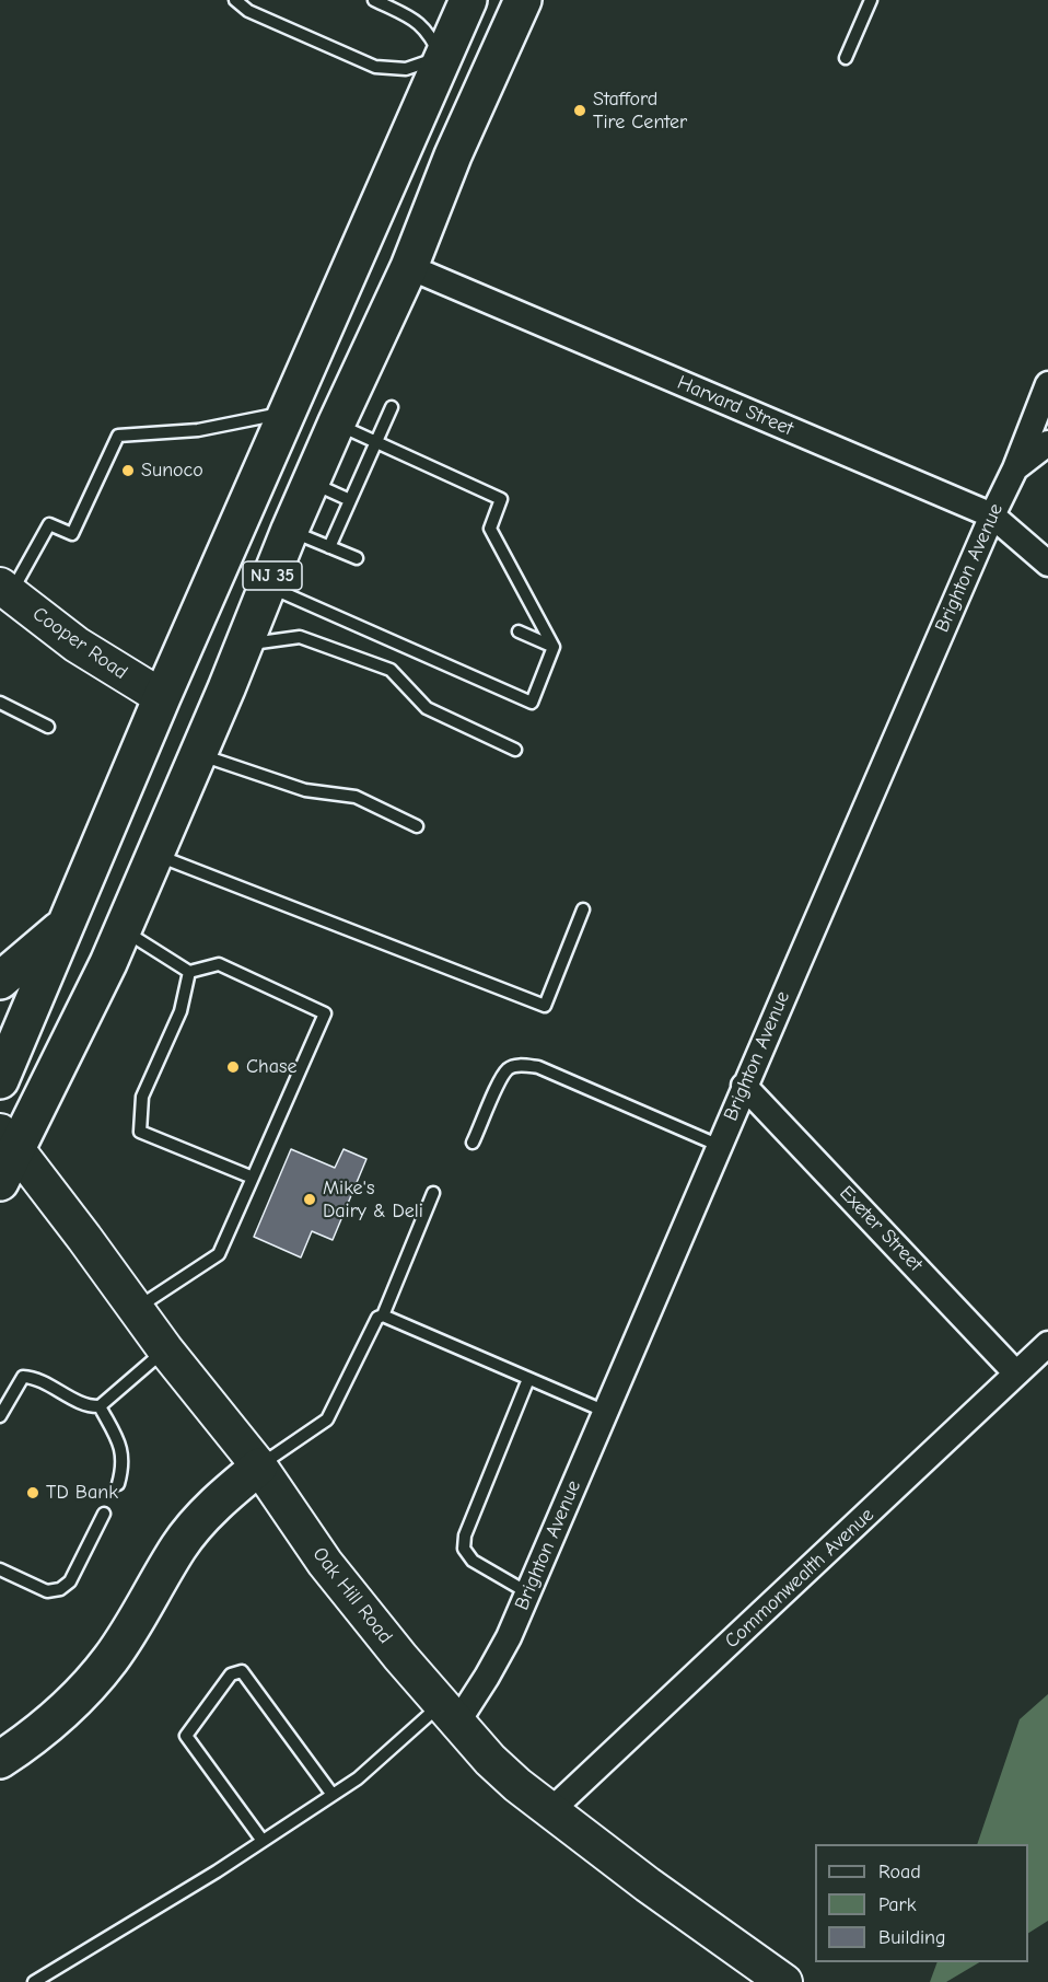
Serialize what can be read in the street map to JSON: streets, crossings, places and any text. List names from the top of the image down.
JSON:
{
  "streets": {
    "highway": ["NJ 35"],
    "street": [
      "Harvard Street",
      "Brighton Avenue",
      "Cooper Road",
      "Exeter Street",
      "Commonwealth Avenue",
      "Oak Hill Road"
    ]
  },
  "crossings": [
    ["Harvard Street", "Brighton Avenue"],
    ["Harvard Street", "NJ 35"],
    ["Brighton Avenue", "Exeter Street"],
    ["Brighton Avenue", "Oak Hill Road"],
    ["NJ 35", "Cooper Road"],
    ["NJ 35", "Oak Hill Road"],
    ["Exeter Street", "Commonwealth Avenue"],
    ["Commonwealth Avenue", "Oak Hill Road"]
  ],
  "places": [
    "Stafford Tire Center",
    "Sunoco",
    "Chase",
    "Mike's Dairy & Deli",
    "TD Bank"
  ],
  "legend": ["Road", "Park", "Building"]
}
